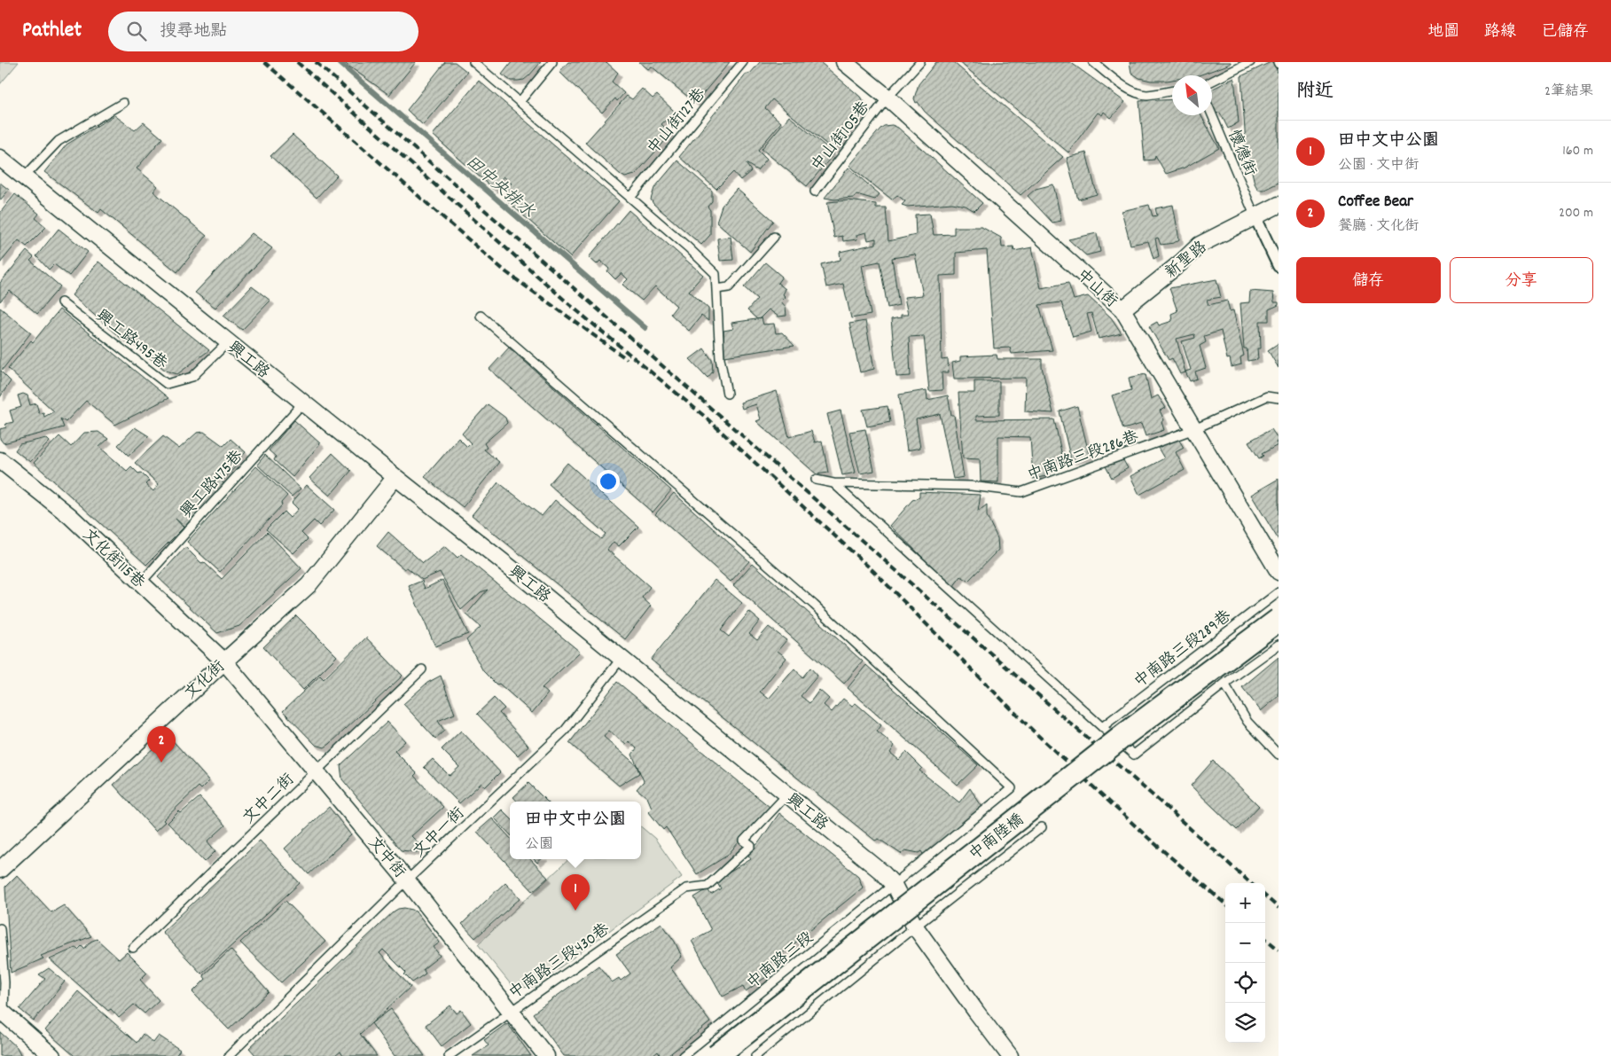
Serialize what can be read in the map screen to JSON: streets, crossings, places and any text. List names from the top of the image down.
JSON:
{
  "streets": {
    "main road": ["中南陸橋"],
    "street": [
      "新聖路",
      "中山街",
      "興工路",
      "文化街115巷",
      "文化街",
      "文中街"
    ],
    "lane": [
      "中山街127巷",
      "中山街105巷",
      "懷德街",
      "興工路495巷",
      "中南路三段286巷",
      "興工路475巷",
      "中南路三段289巷",
      "文中二街",
      "文中一街",
      "中南路三段",
      "中南路三段430巷"
    ]
  },
  "crossings": [
    ["中山街105巷", "中山街"],
    ["懷德街", "新聖路"],
    ["新聖路", "中山街"],
    ["中山街", "中南路三段286巷"],
    ["興工路495巷", "興工路"],
    ["興工路", "興工路475巷"],
    ["興工路", "文化街"],
    ["興工路", "文中一街"],
    ["興工路", "中南路三段"],
    ["興工路", "中南路三段430巷"],
    ["興工路475巷", "文化街115巷"],
    ["文化街115巷", "文化街"],
    ["文化街115巷", "文中街"],
    ["文化街", "文中街"],
    ["文中二街", "文中街"],
    ["文中一街", "文中街"],
    ["文中街", "中南路三段430巷"]
  ],
  "water": ["田中央排水"],
  "north": "top left",
  "page": {
    "header": "Pathlet",
    "search": "搜尋地點",
    "nav": ["地圖", "路線", "已儲存"],
    "heading": ["附近", "2筆結果"],
    "list": [
      {
        "mark": "1",
        "name": "田中文中公園",
        "note": "公園 · 文中街",
        "value": "160 m"
      },
      {
        "mark": "2",
        "name": "Coffee Bear",
        "note": "餐廳 · 文化街",
        "value": "200 m"
      }
    ],
    "buttons": ["儲存", "分享"],
    "pins": ["2", "1"],
    "popup": ["田中文中公園", "公園"],
    "map_buttons": ["+", "−"]
  }
}
